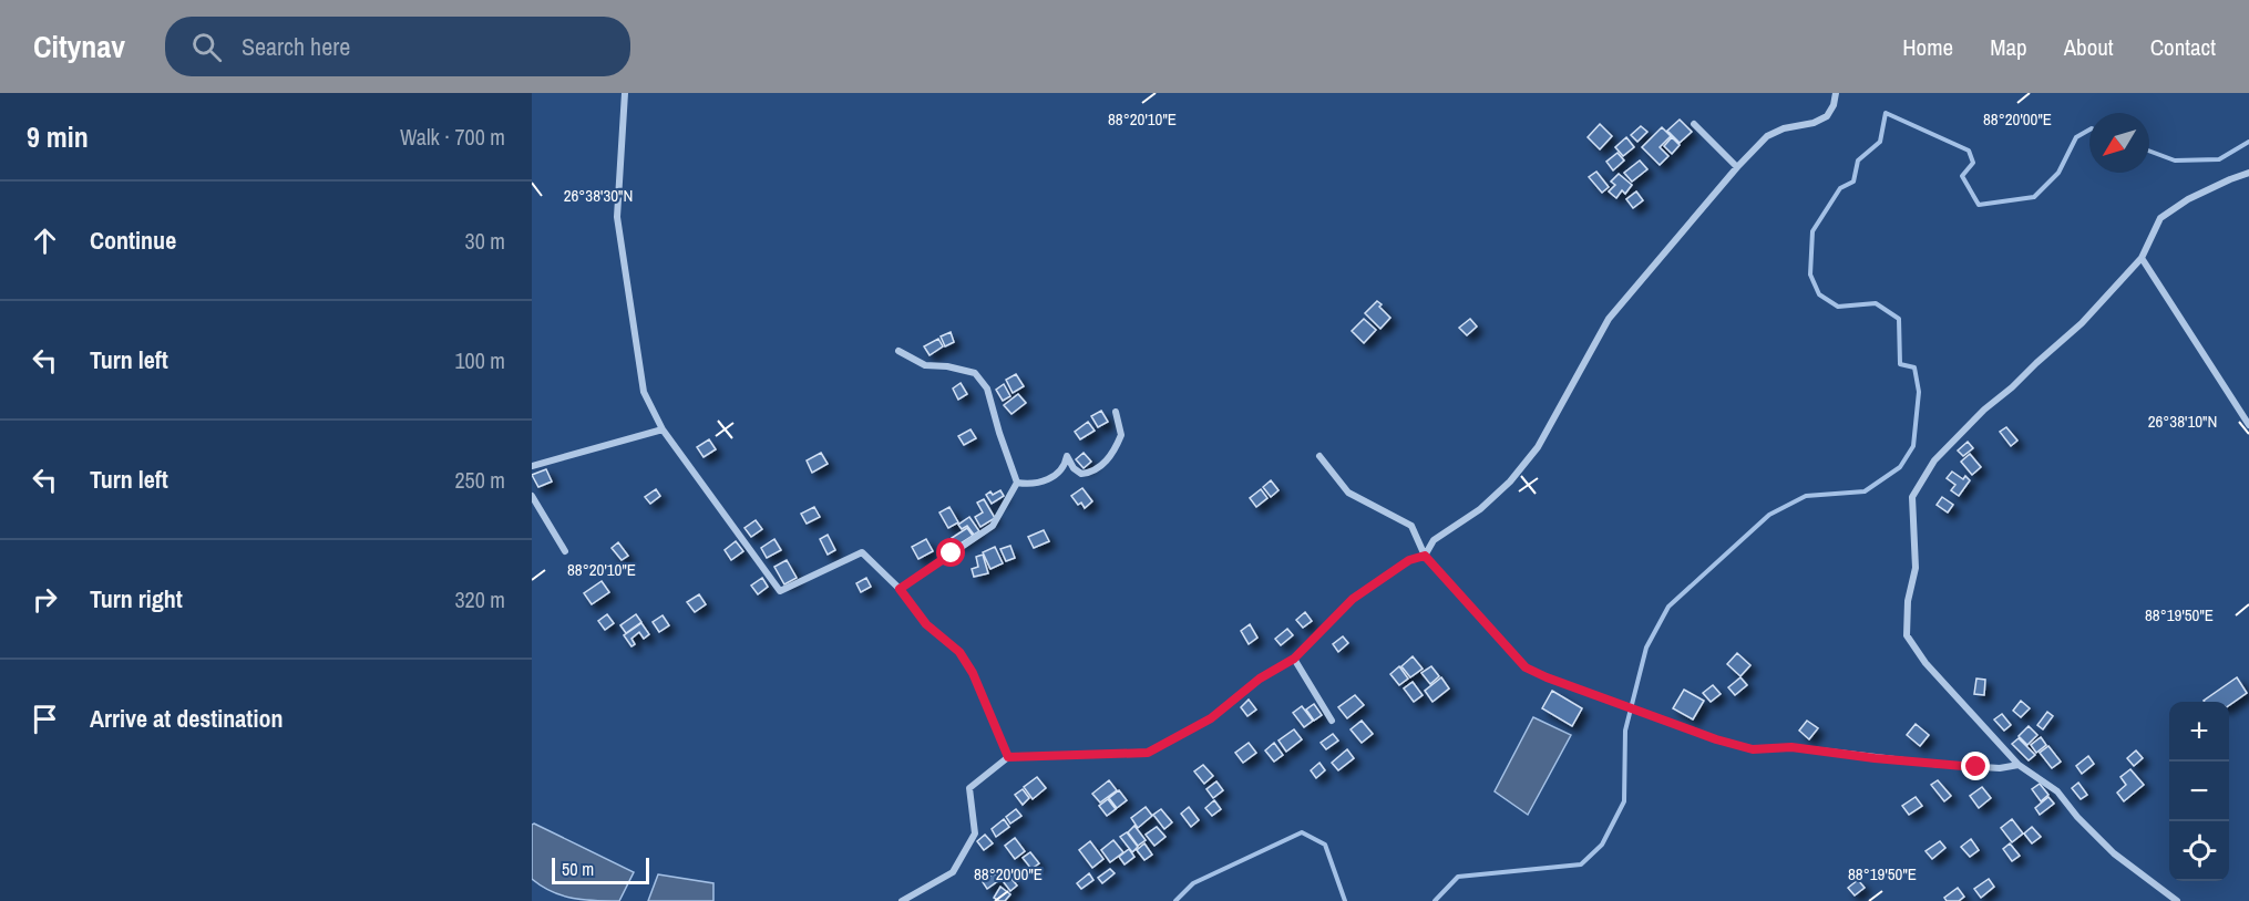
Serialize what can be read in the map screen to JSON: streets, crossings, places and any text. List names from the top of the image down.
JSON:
{
  "scale_bar": "50 m",
  "north": "bottom left",
  "page": {
    "header": "Citynav",
    "search": "Search here",
    "nav": [
      "Home",
      "Map",
      "About",
      "Contact"
    ],
    "heading": ["9 min", "Walk · 700 m"],
    "list": [
      ["Continue", "30 m"],
      ["Turn left", "100 m"],
      ["Turn left", "250 m"],
      ["Turn right", "320 m"],
      "Arrive at destination"
    ],
    "map_buttons": ["+", "−"],
    "scale": "50 m"
  },
  "coordinates": [
    "88°20'10\"E",
    "88°20'00\"E",
    "26°38'30\"N",
    "26°38'10\"N",
    "88°19'50\"E"
  ]
}
